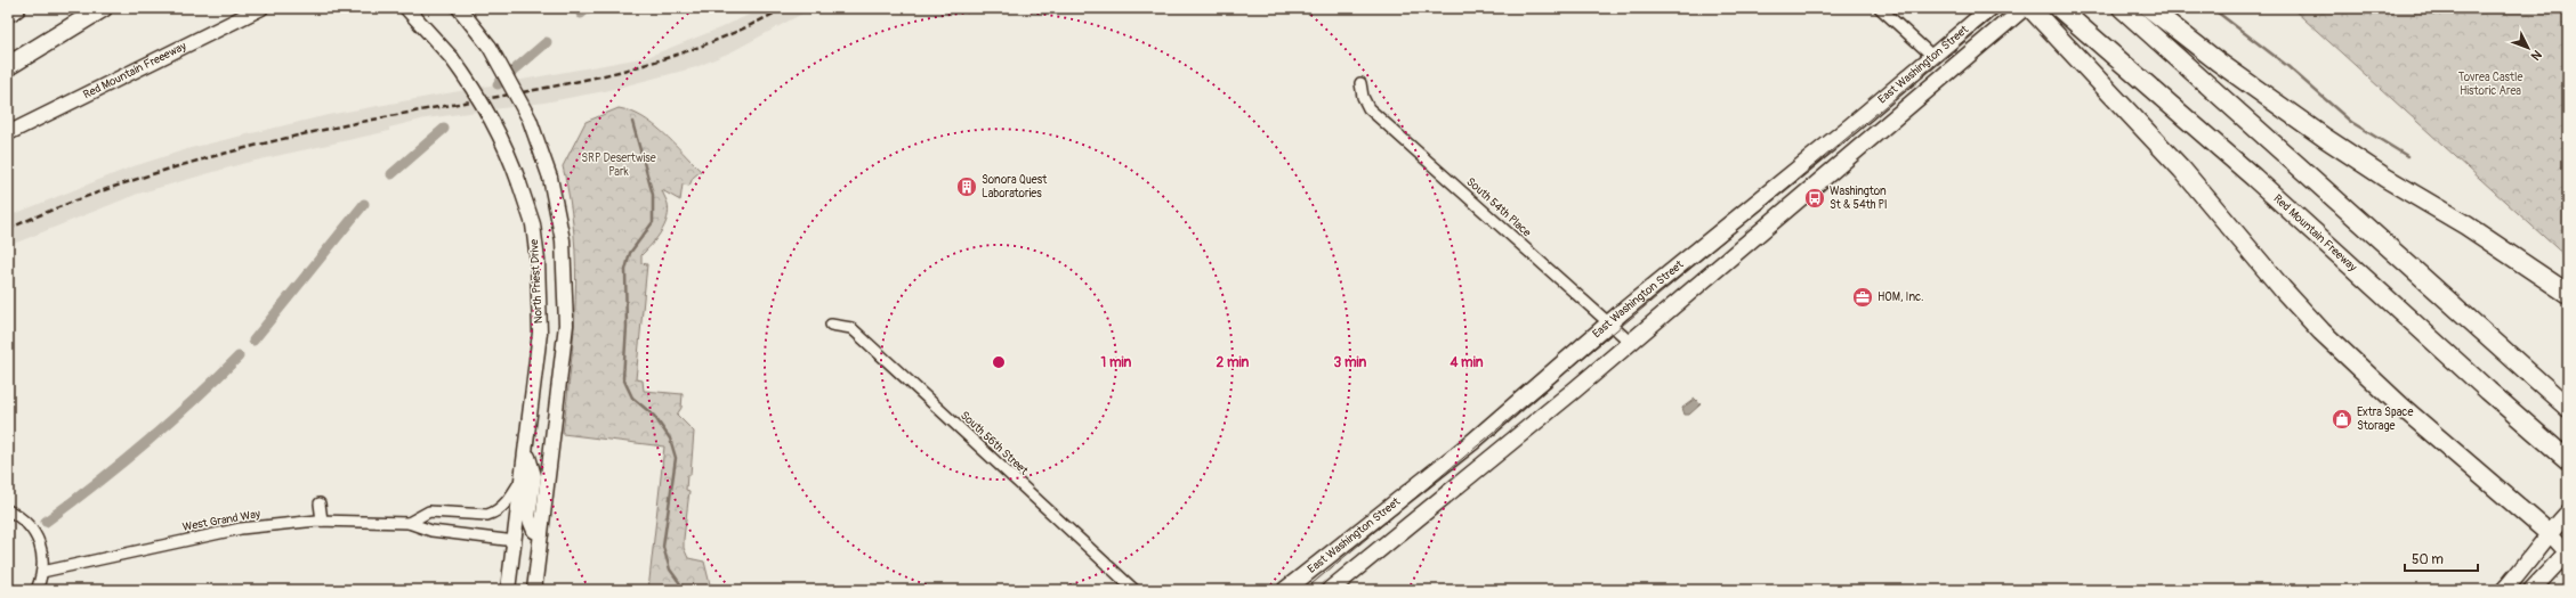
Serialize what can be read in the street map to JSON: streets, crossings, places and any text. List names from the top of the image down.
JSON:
{
  "streets": {
    "highway": ["Red Mountain Freeway"],
    "main road": ["East Washington Street", "Red Mountain Freeeway", "North Priest Drive"],
    "street": ["South 54th Place", "South 56th Street", "West Grand Way"]
  },
  "crossings": [
    ["East Washington Street", "South 54th Place"],
    ["North Priest Drive", "West Grand Way"]
  ],
  "parks": ["Tovrea Castle Historic Area", "SRP Desertwise Park"],
  "places": {
    "building": ["Sonora Quest Laboratories"],
    "bus stop": ["Washington St & 54th Pl"],
    "office": ["HOM, Inc."],
    "shop": ["Extra Space Storage"]
  },
  "scale_bar": "50 m",
  "north": "bottom right",
  "rings": [
    "1 min",
    "2 min",
    "3 min",
    "4 min"
  ]
}
